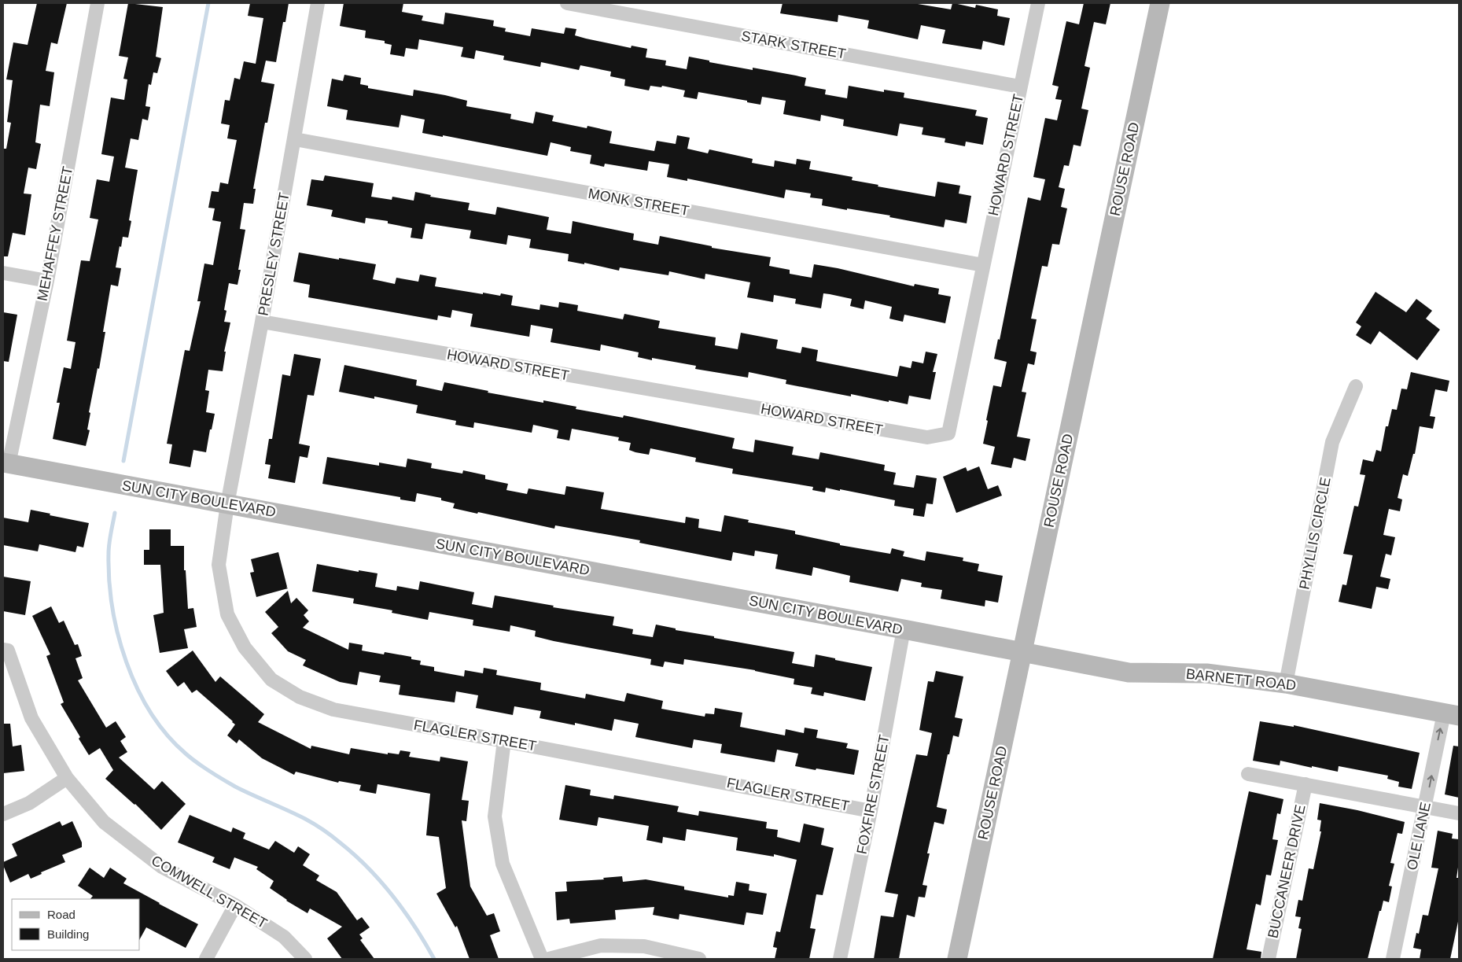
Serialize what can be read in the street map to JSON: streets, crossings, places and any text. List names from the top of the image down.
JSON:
{
  "streets": {
    "street": [
      "STARK STREET",
      "HOWARD STREET",
      "ROUSE ROAD",
      "MONK STREET",
      "MEHAFFEY STREET",
      "PRESLEY STREET",
      "SUN CITY BOULEVARD",
      "PHYLLIS CIRCLE",
      "BARNETT ROAD",
      "FLAGLER STREET",
      "FOXFIRE STREET",
      "OLE LANE",
      "BUCCANEER DRIVE",
      "COMWELL STREET"
    ]
  },
  "crossings": [
    ["STARK STREET", "HOWARD STREET"],
    ["HOWARD STREET", "MONK STREET"],
    ["HOWARD STREET", "PRESLEY STREET"],
    ["ROUSE ROAD", "SUN CITY BOULEVARD"],
    ["ROUSE ROAD", "BARNETT ROAD"],
    ["MONK STREET", "PRESLEY STREET"],
    ["MEHAFFEY STREET", "SUN CITY BOULEVARD"],
    ["PRESLEY STREET", "SUN CITY BOULEVARD"],
    ["PRESLEY STREET", "FLAGLER STREET"],
    ["SUN CITY BOULEVARD", "BARNETT ROAD"],
    ["SUN CITY BOULEVARD", "FLAGLER STREET"],
    ["SUN CITY BOULEVARD", "FOXFIRE STREET"],
    ["PHYLLIS CIRCLE", "BARNETT ROAD"],
    ["BARNETT ROAD", "OLE LANE"],
    ["FLAGLER STREET", "FOXFIRE STREET"]
  ],
  "one_way": ["OLE LANE"],
  "legend": ["Road", "Building"]
}
